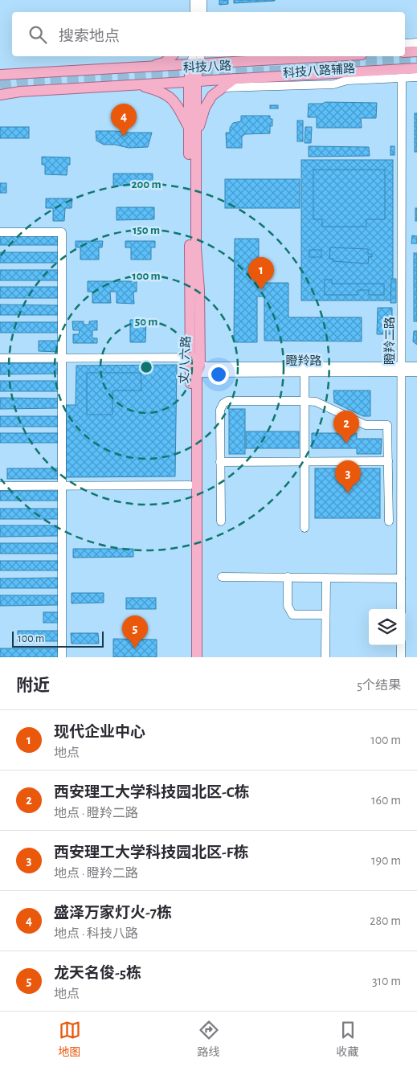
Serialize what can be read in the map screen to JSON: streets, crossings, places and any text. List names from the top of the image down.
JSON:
{
  "streets": {
    "main road": ["科技八路", "丈八六路"],
    "street": ["科技八路辅路", "瞪羚二路", "瞪羚路"]
  },
  "crossings": [
    ["科技八路", "科技八路辅路"],
    ["科技八路", "瞪羚二路"],
    ["科技八路", "丈八六路"],
    ["科技八路辅路", "瞪羚二路"],
    ["瞪羚二路", "瞪羚路"],
    ["丈八六路", "瞪羚路"]
  ],
  "scale_bar": "100 m",
  "page": {
    "search": "搜索地点",
    "pins": [
      "4",
      "1",
      "2",
      "3",
      "5"
    ],
    "scale": "100 m",
    "heading": ["附近", "5个结果"],
    "list": [
      {
        "mark": "1",
        "name": "现代企业中心",
        "note": "地点",
        "value": "100 m"
      },
      {
        "mark": "2",
        "name": "西安理工大学科技园北区-C栋",
        "note": "地点 · 瞪羚二路",
        "value": "160 m"
      },
      {
        "mark": "3",
        "name": "西安理工大学科技园北区-F栋",
        "note": "地点 · 瞪羚二路",
        "value": "190 m"
      },
      {
        "mark": "4",
        "name": "盛泽万家灯火-7栋",
        "note": "地点 · 科技八路",
        "value": "280 m"
      },
      {
        "mark": "5",
        "name": "龙天名俊-5栋",
        "note": "地点",
        "value": "310 m"
      }
    ],
    "nav": ["地图", "路线", "收藏"]
  },
  "rings": [
    "200 m",
    "150 m",
    "100 m",
    "50 m"
  ]
}
